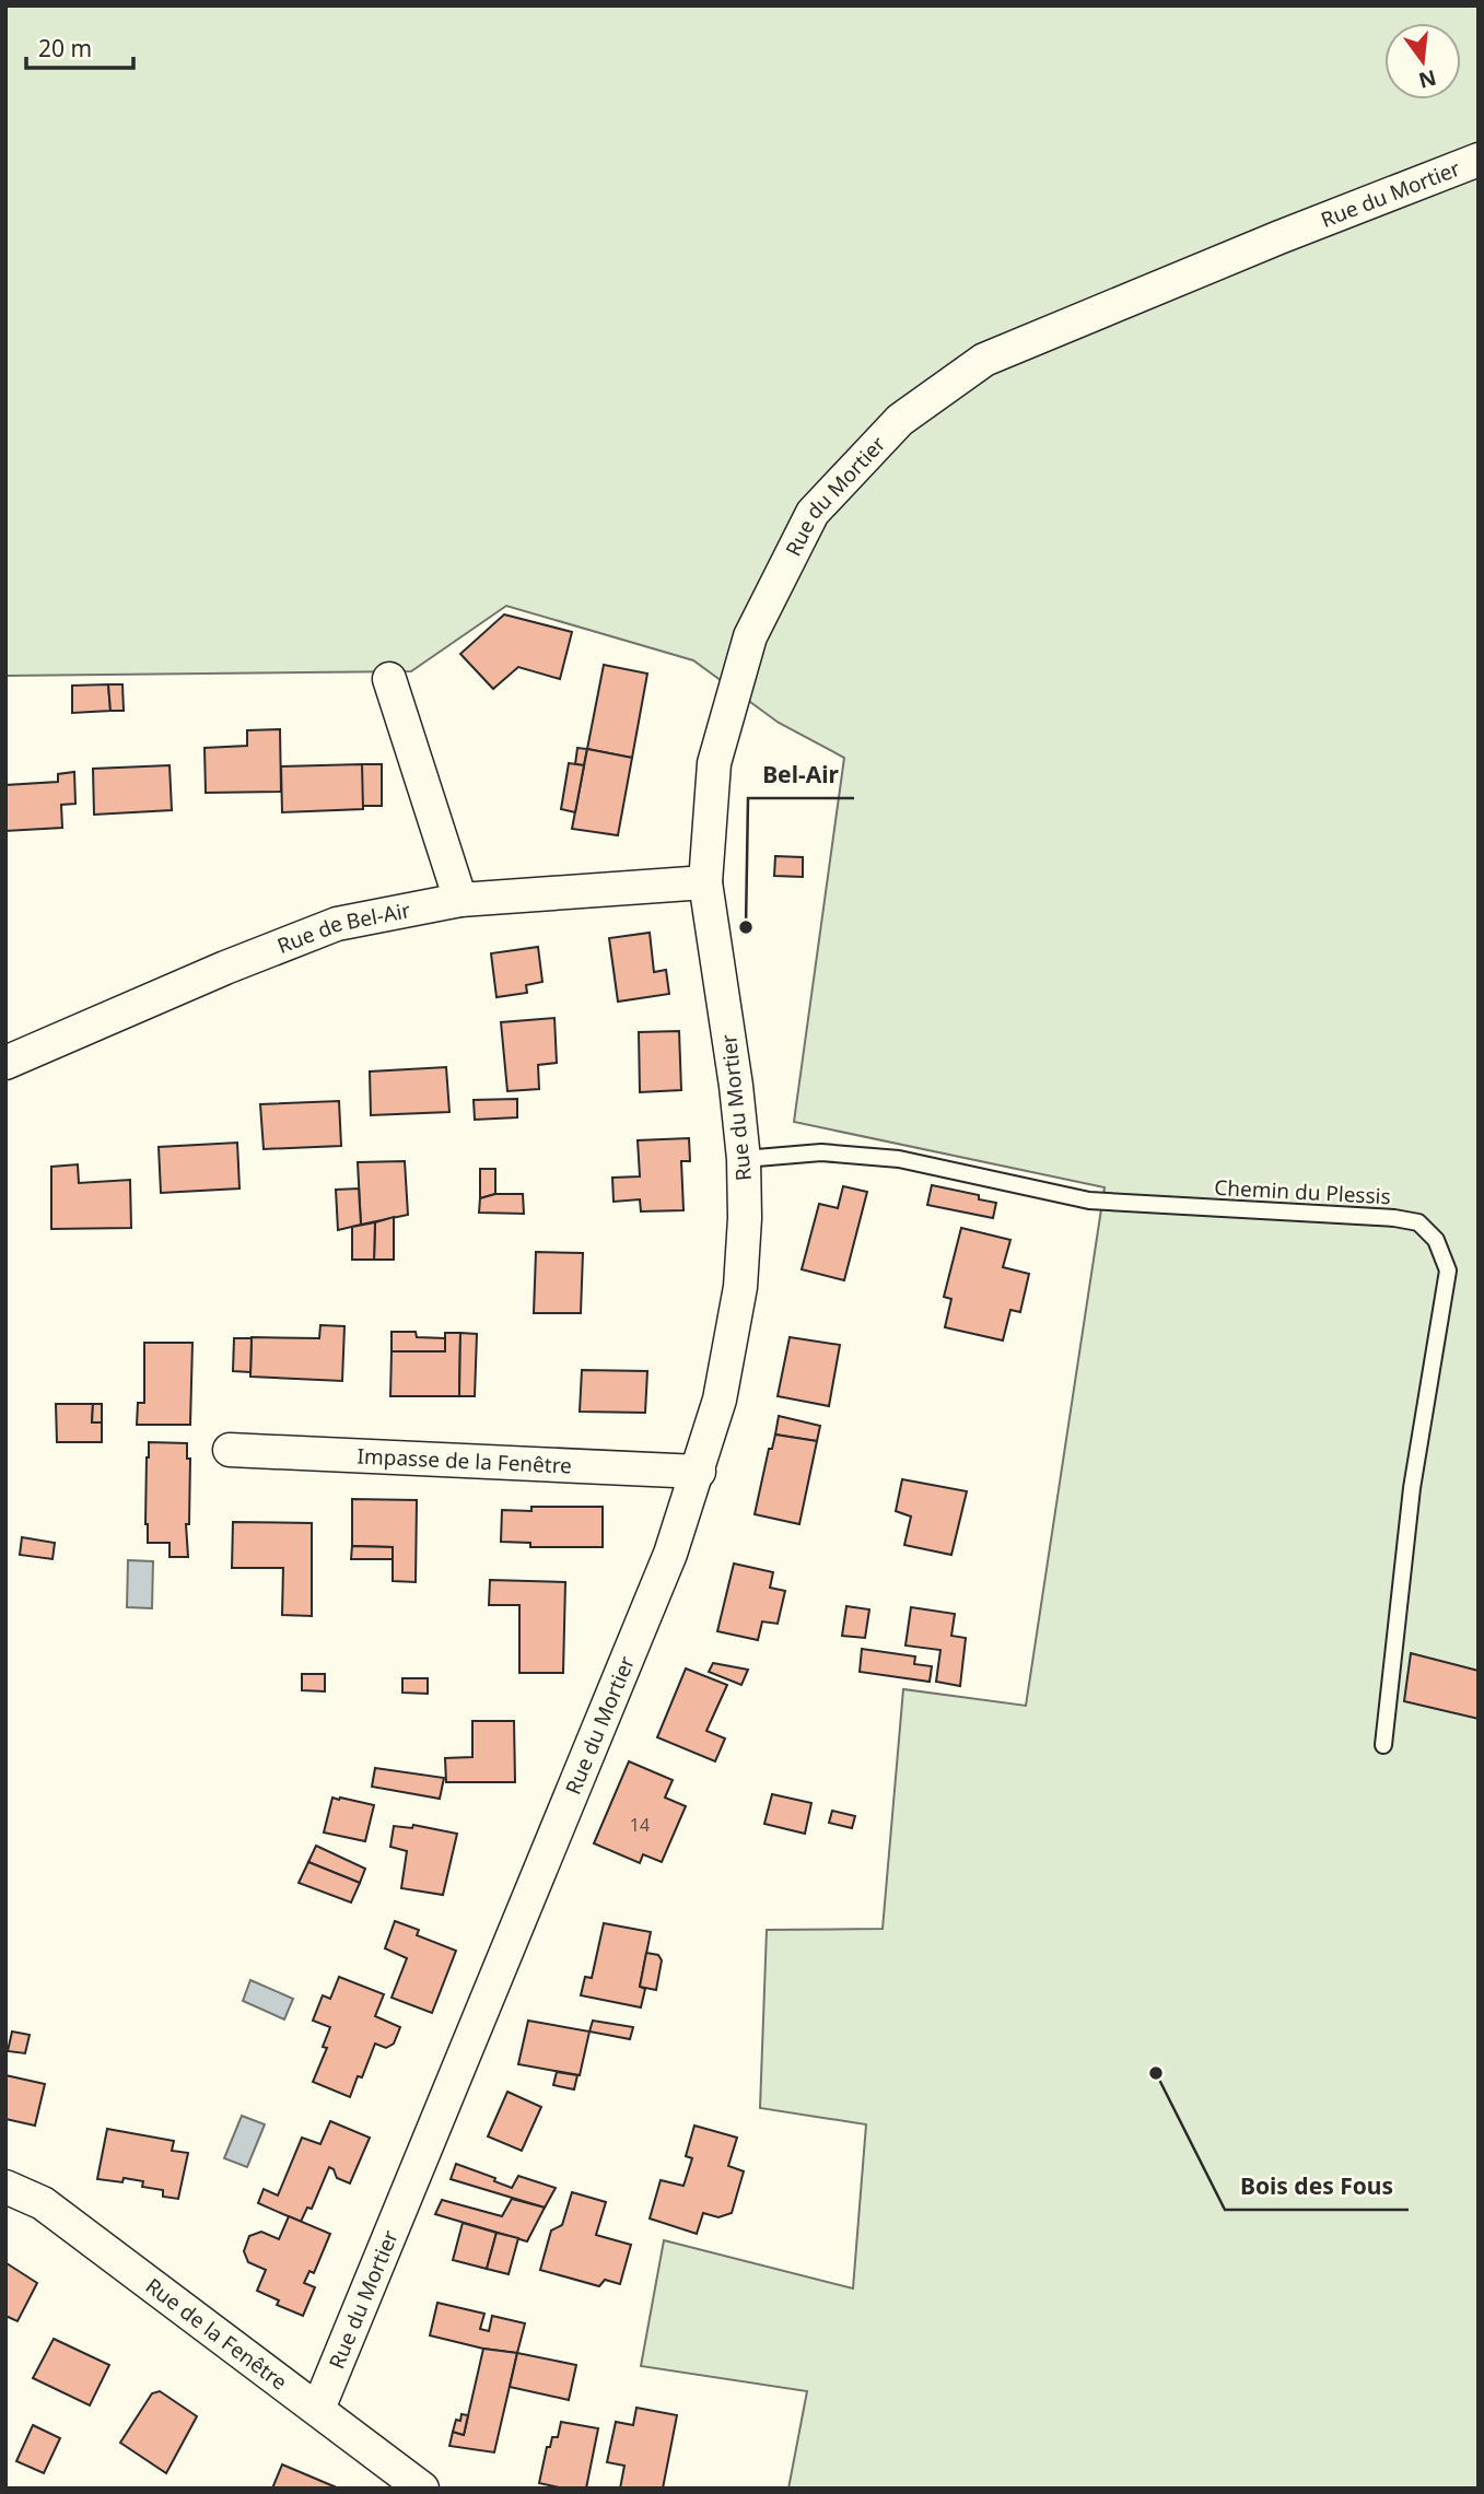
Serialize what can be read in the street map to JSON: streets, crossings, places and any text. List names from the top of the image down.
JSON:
{
  "streets": {
    "street": [
      "Rue du Mortier",
      "Rue de Bel-Air",
      "Impasse de la Fenêtre",
      "Rue de la Fenêtre"
    ],
    "lane": ["Chemin du Plessis"]
  },
  "crossings": [
    ["Rue du Mortier", "Rue de Bel-Air"],
    ["Rue du Mortier", "Chemin du Plessis"],
    ["Rue du Mortier", "Impasse de la Fenêtre"],
    ["Rue du Mortier", "Rue de la Fenêtre"]
  ],
  "places": ["Bel-Air", "Bois des Fous"],
  "house_numbers": ["14"],
  "scale_bar": "20 m",
  "north": "bottom"
}
